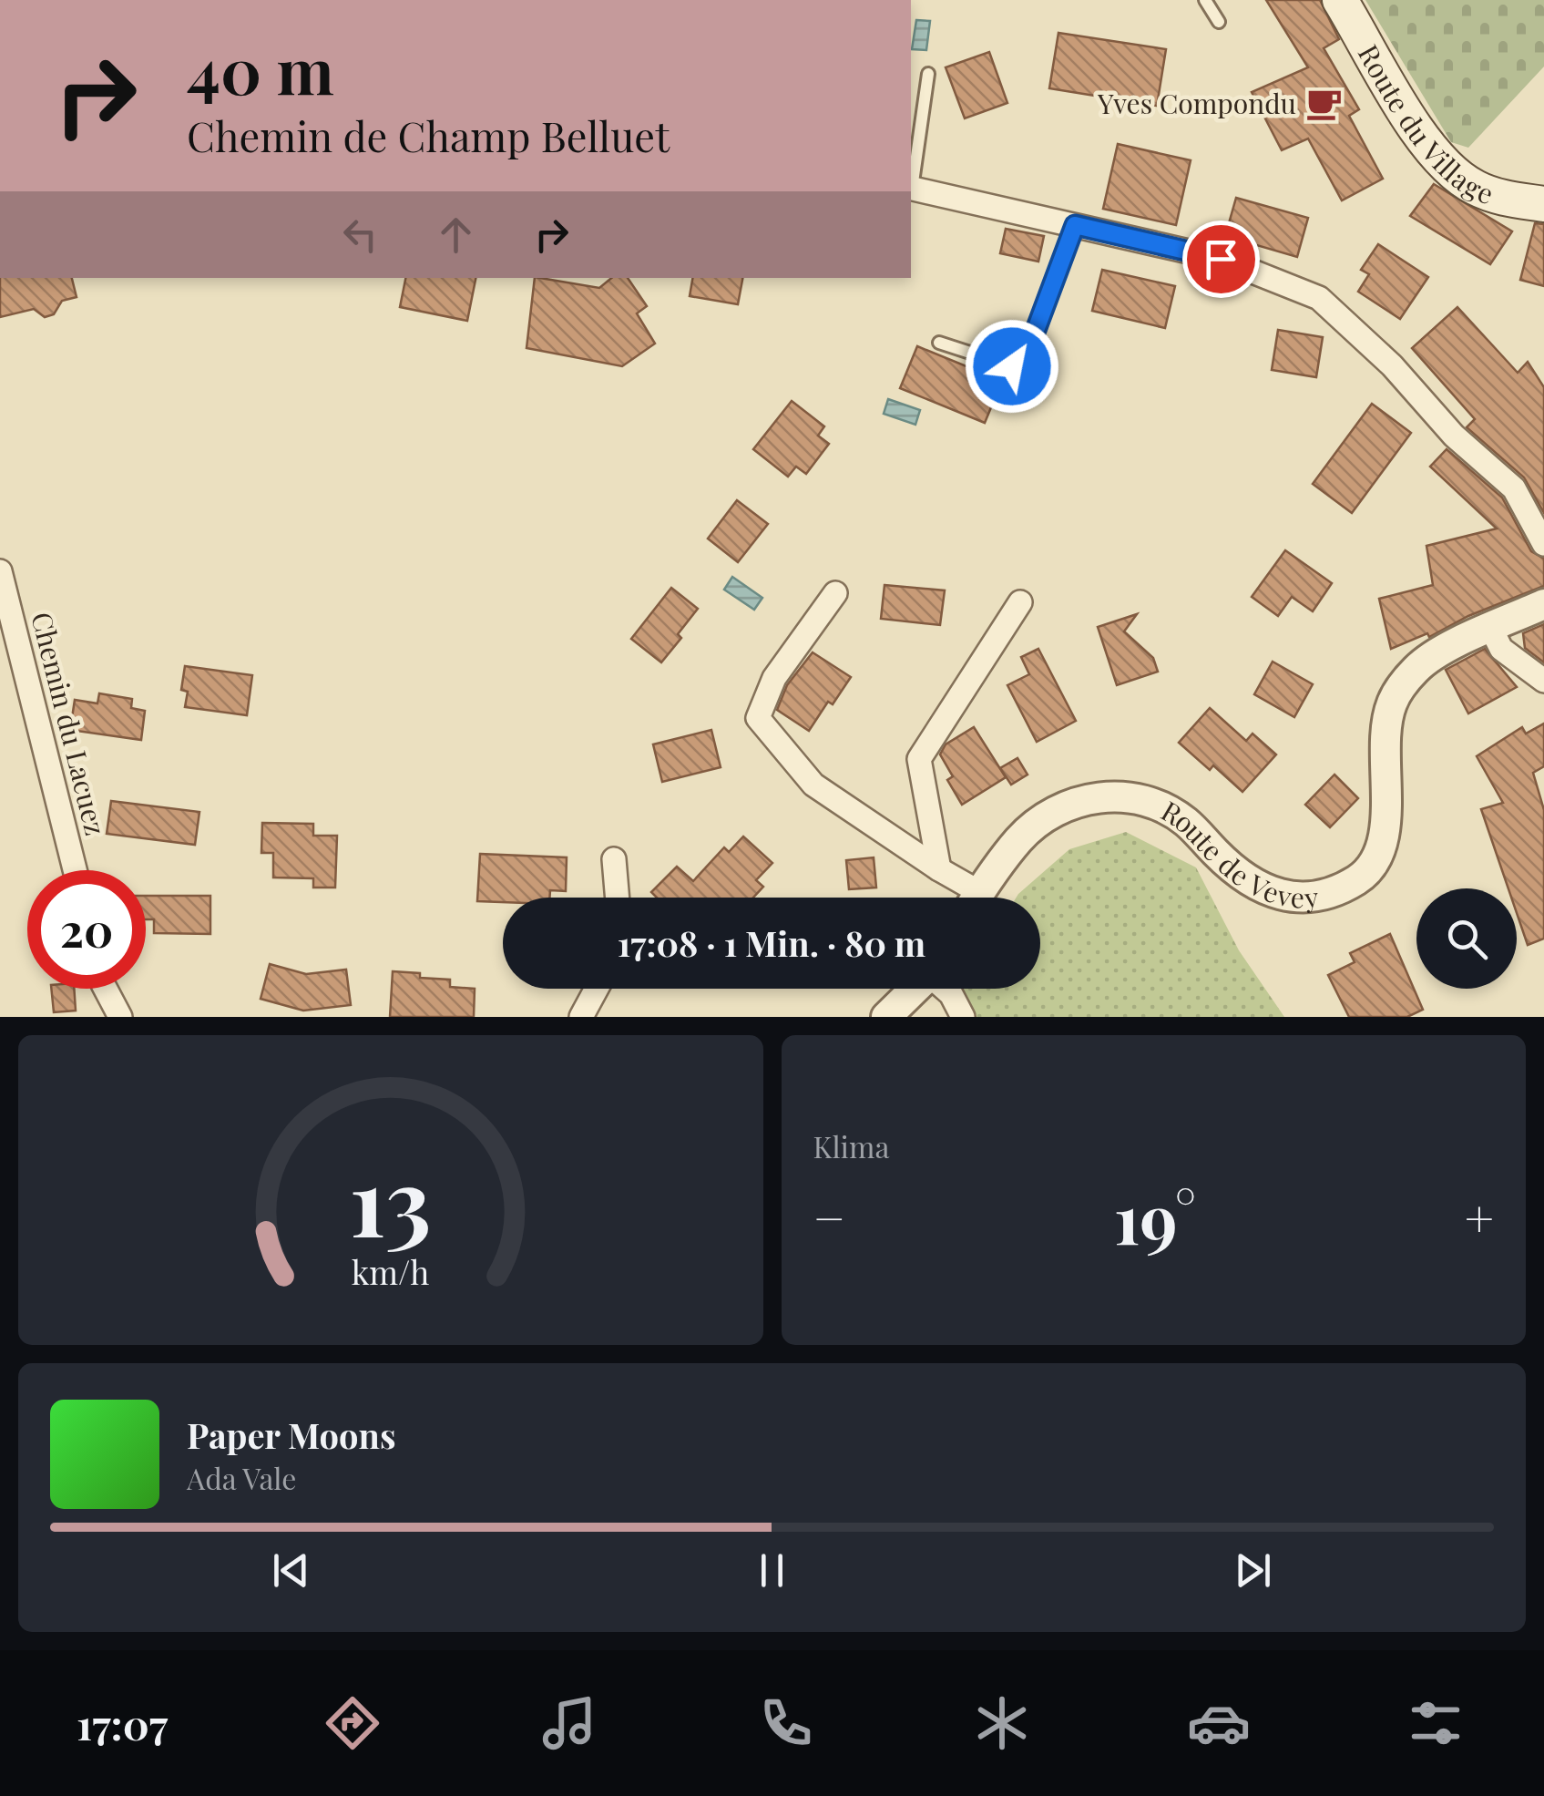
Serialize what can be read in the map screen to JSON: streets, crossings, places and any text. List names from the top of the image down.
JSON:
{
  "streets": {
    "main road": ["Route du Village"],
    "street": ["Chemin du Lacuez", "Route de Vevey"]
  },
  "places": {
    "cafe": ["Yves Compondu"]
  },
  "page": {
    "turn": ["40 m", "Chemin de Champ Belluet"],
    "limit": "20",
    "trip": "17:08 · 1 Min. · 80 m",
    "tile": "Klima",
    "heat": ["−", "19°", "+"],
    "song": ["Paper Moons", "Ada Vale"],
    "tabs": "17:07",
    "gauge": ["13", "km/h"]
  }
}
